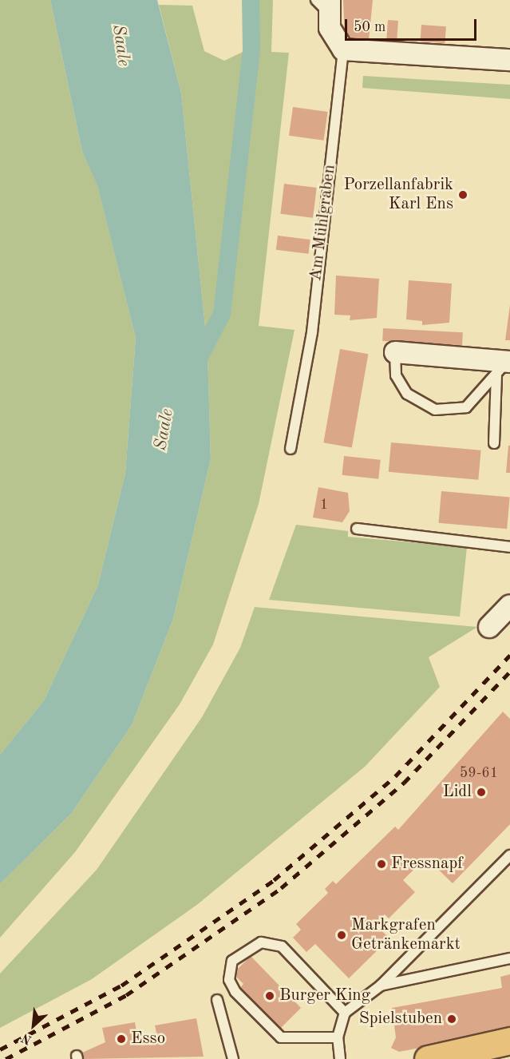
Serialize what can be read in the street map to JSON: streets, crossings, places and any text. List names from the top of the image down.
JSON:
{
  "streets": {
    "lane": ["Am Mühlgraben"]
  },
  "water": ["Saale"],
  "places": [
    "Porzellanfabrik Karl Ens",
    "Lidl",
    "Fressnapf",
    "Markgrafen Getränkemarkt",
    "Burger King",
    "Spielstuben",
    "Esso"
  ],
  "house_numbers": ["1", "59-61"],
  "scale_bar": "50 m",
  "north": "bottom left"
}
